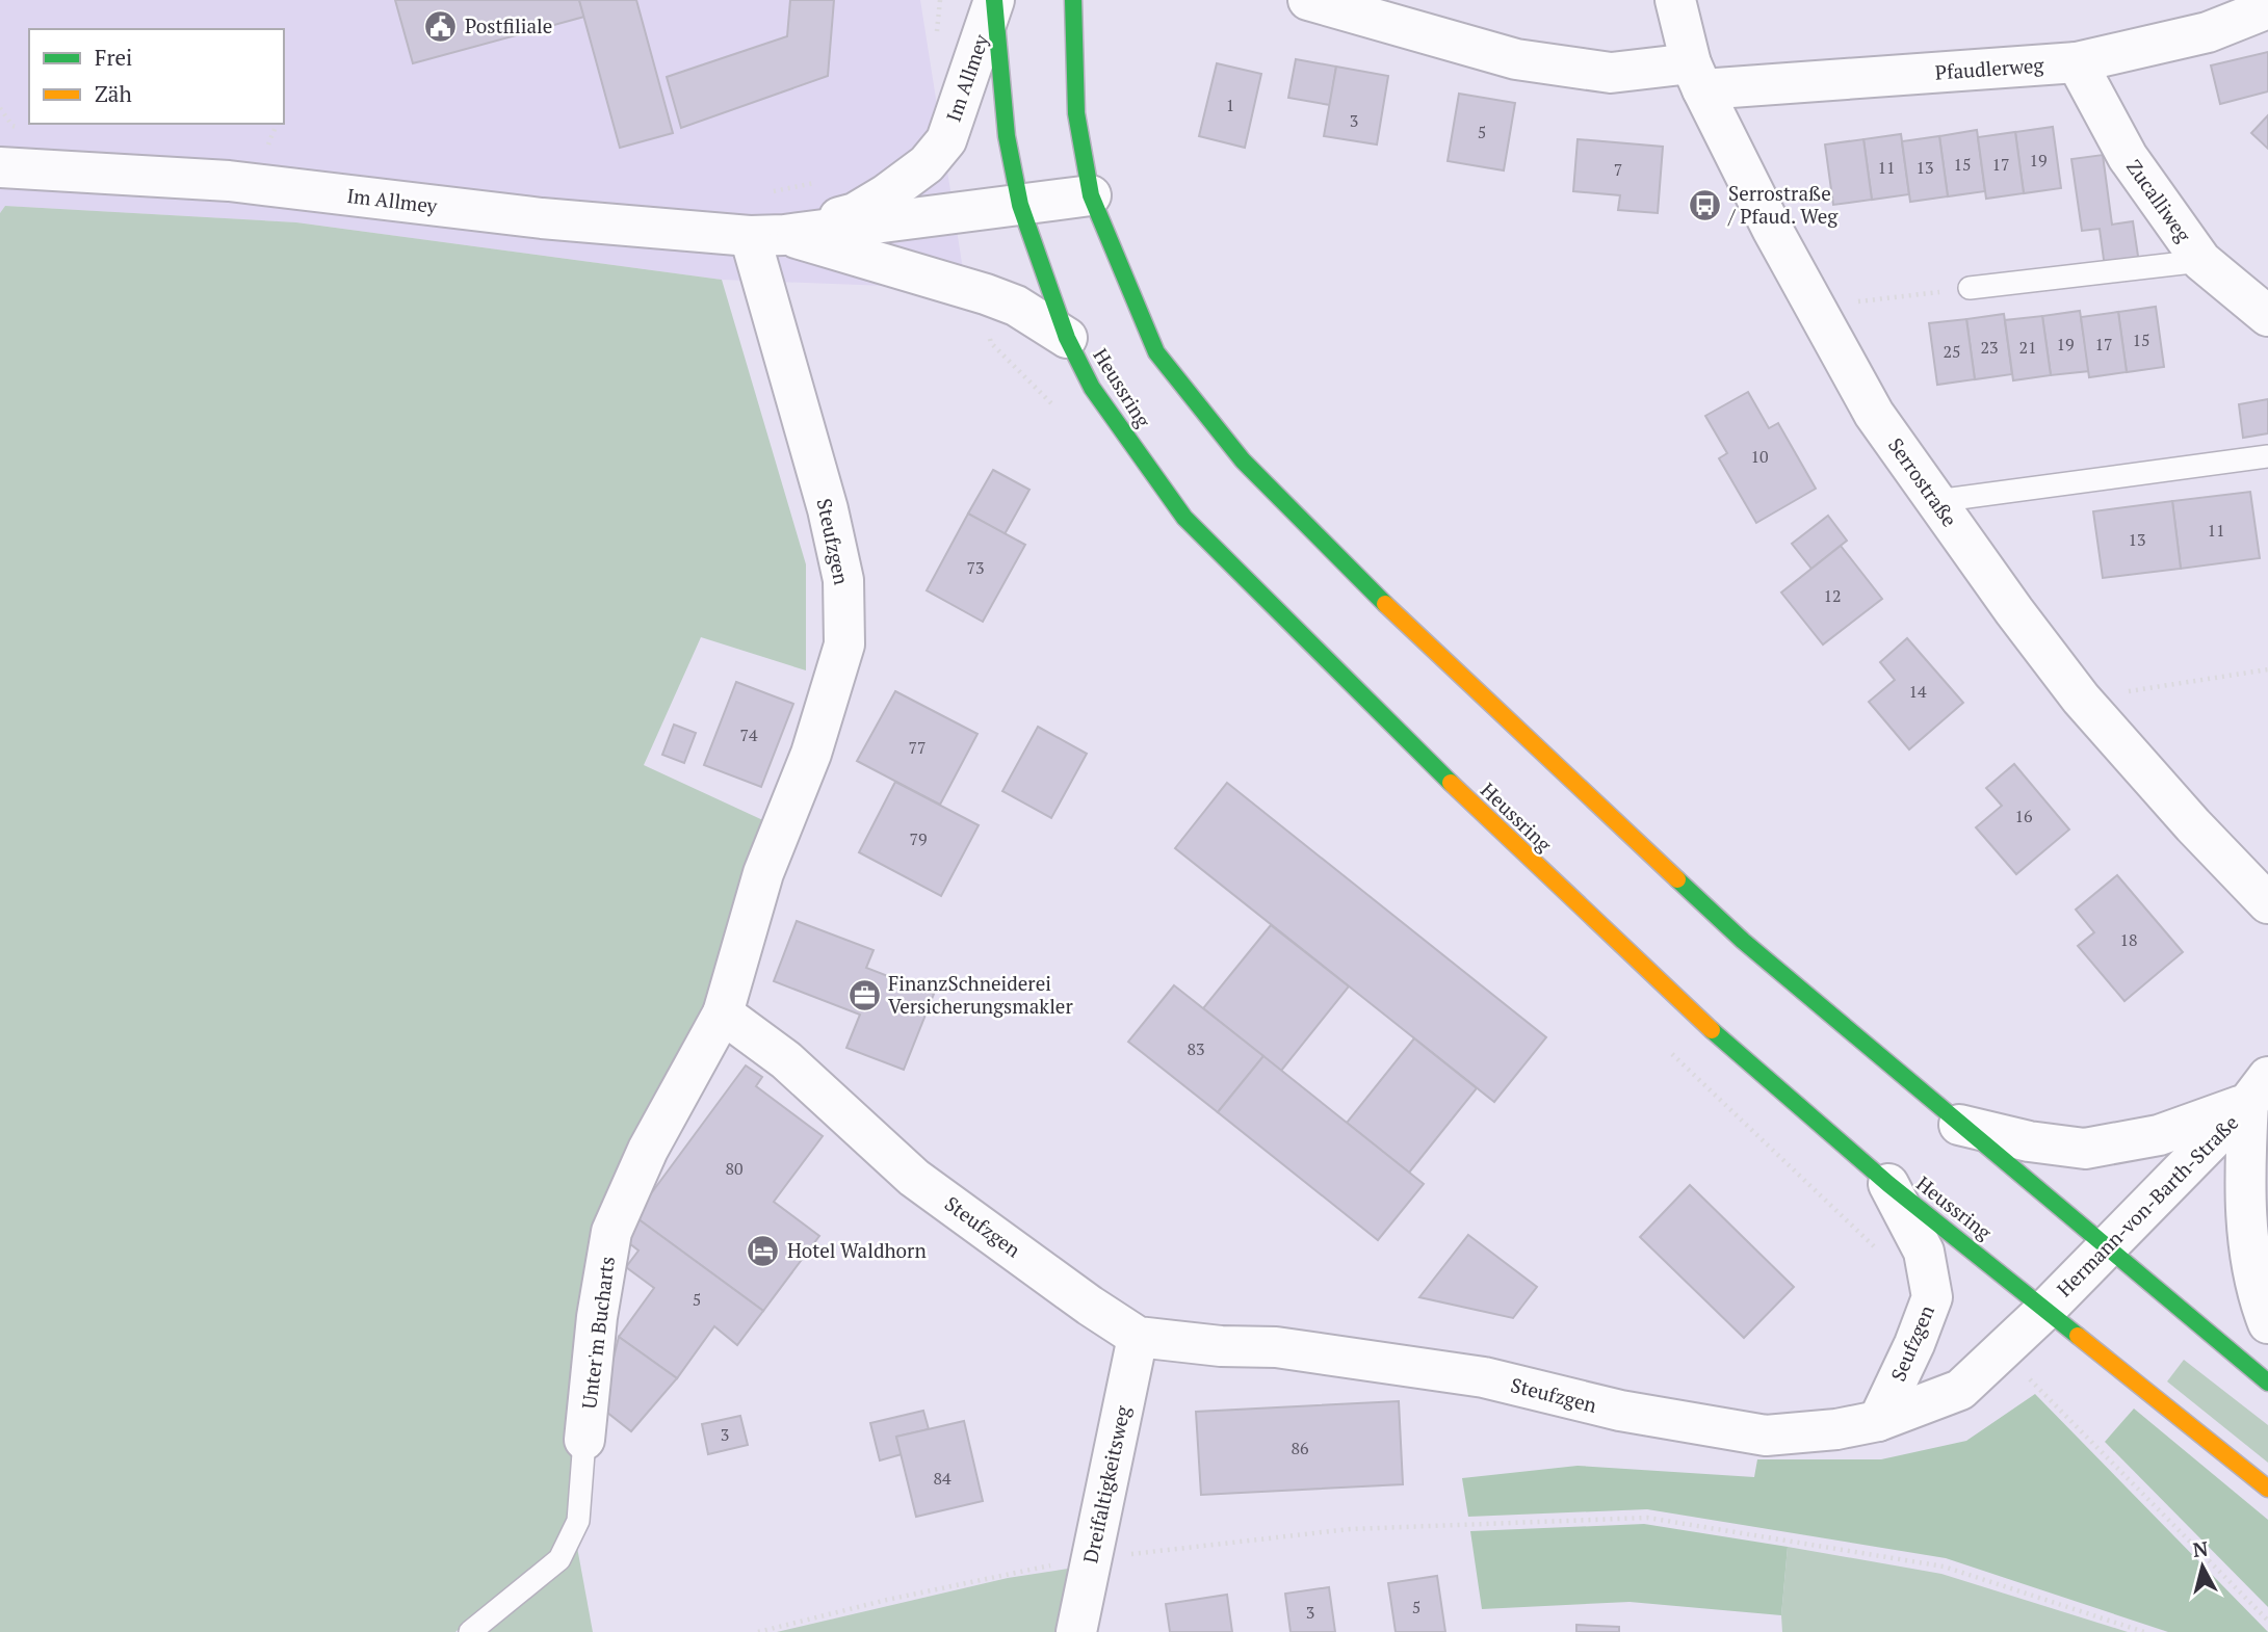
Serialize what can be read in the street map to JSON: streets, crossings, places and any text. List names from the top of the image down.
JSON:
{
  "streets": {
    "main road": ["Heussring"],
    "street": [
      "Pfaudlerweg",
      "Im Allmey",
      "Zucalliweg",
      "Serrostraße",
      "Steufzgen",
      "Hermann-von-Barth-Straße",
      "Unter'm Bucharts",
      "Seufzgen",
      "Dreifaltigkeitsweg"
    ]
  },
  "crossings": [
    ["Pfaudlerweg", "Zucalliweg"],
    ["Pfaudlerweg", "Serrostraße"],
    ["Im Allmey", "Heussring"],
    ["Im Allmey", "Steufzgen"],
    ["Heussring", "Steufzgen"],
    ["Heussring", "Hermann-von-Barth-Straße"],
    ["Heussring", "Seufzgen"],
    ["Steufzgen", "Hermann-von-Barth-Straße"],
    ["Steufzgen", "Unter'm Bucharts"],
    ["Steufzgen", "Seufzgen"],
    ["Steufzgen", "Dreifaltigkeitsweg"]
  ],
  "places": {
    "public building": ["Postfiliale"],
    "bus stop": ["Serrostraße / Pfaud. Weg"],
    "office": ["FinanzSchneiderei Versicherungsmakler"],
    "hotel": ["Hotel Waldhorn"]
  },
  "house_numbers": [
    "1",
    "3",
    "5",
    "19",
    "15",
    "17",
    "11",
    "13",
    "7",
    "15",
    "19",
    "17",
    "23",
    "21",
    "25",
    "10",
    "11",
    "13",
    "73",
    "12",
    "14",
    "74",
    "77",
    "16",
    "79",
    "18",
    "83",
    "80",
    "5",
    "3",
    "86",
    "84",
    "5",
    "3"
  ],
  "legend": ["Frei", "Zäh"],
  "north": "top"
}
